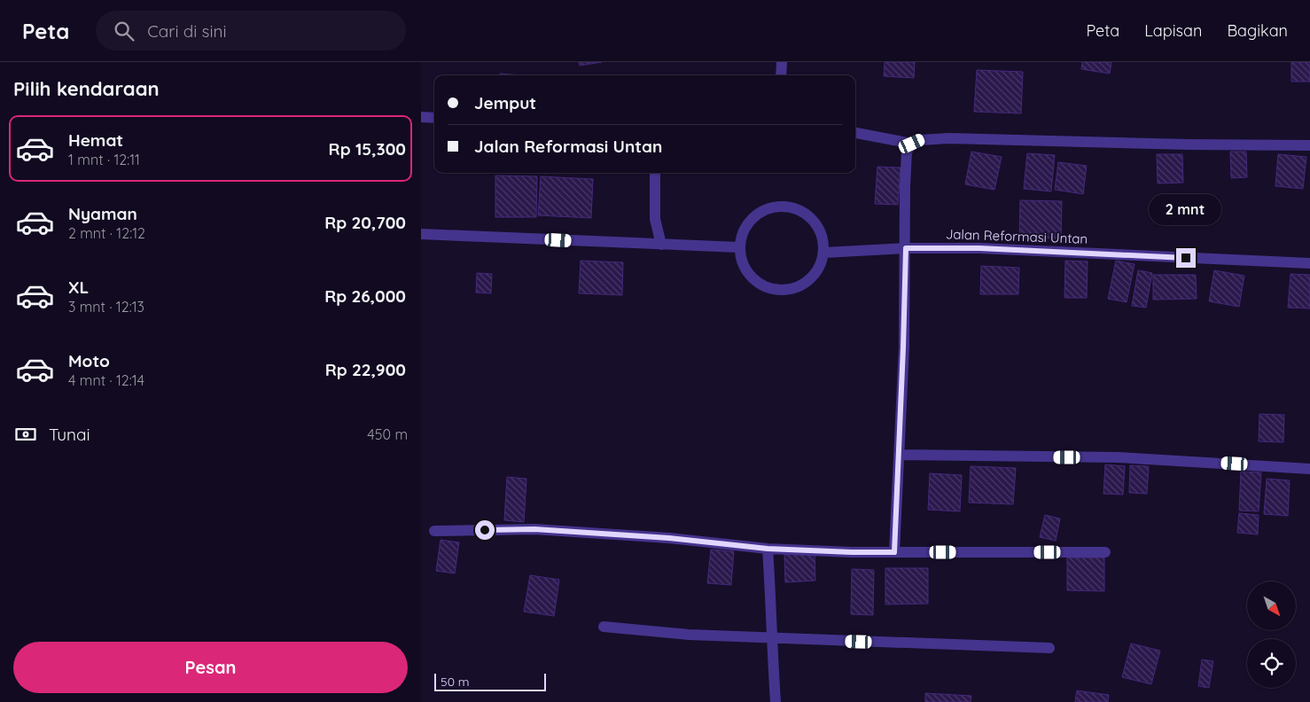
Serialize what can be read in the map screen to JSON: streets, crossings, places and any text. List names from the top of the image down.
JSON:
{
  "streets": {
    "street": ["Jalan Reformasi Untan"]
  },
  "scale_bar": "50 m",
  "north": "bottom right",
  "page": {
    "header": "Peta",
    "search": "Cari di sini",
    "nav": ["Peta", "Lapisan", "Bagikan"],
    "heading": "Pilih kendaraan",
    "banner": ["Jemput", "Jalan Reformasi Untan"],
    "list": [
      {
        "name": "Hemat",
        "note": "1 mnt · 12:11",
        "value": "Rp 15,300"
      },
      {
        "name": "Nyaman",
        "note": "2 mnt · 12:12",
        "value": "Rp 20,700"
      },
      {
        "name": "XL",
        "note": "3 mnt · 12:13",
        "value": "Rp 26,000"
      },
      {
        "name": "Moto",
        "note": "4 mnt · 12:14",
        "value": "Rp 22,900"
      }
    ],
    "bubble": "2 mnt",
    "pay": ["Tunai", "450 m"],
    "buttons": "Pesan",
    "scale": "50 m"
  }
}
